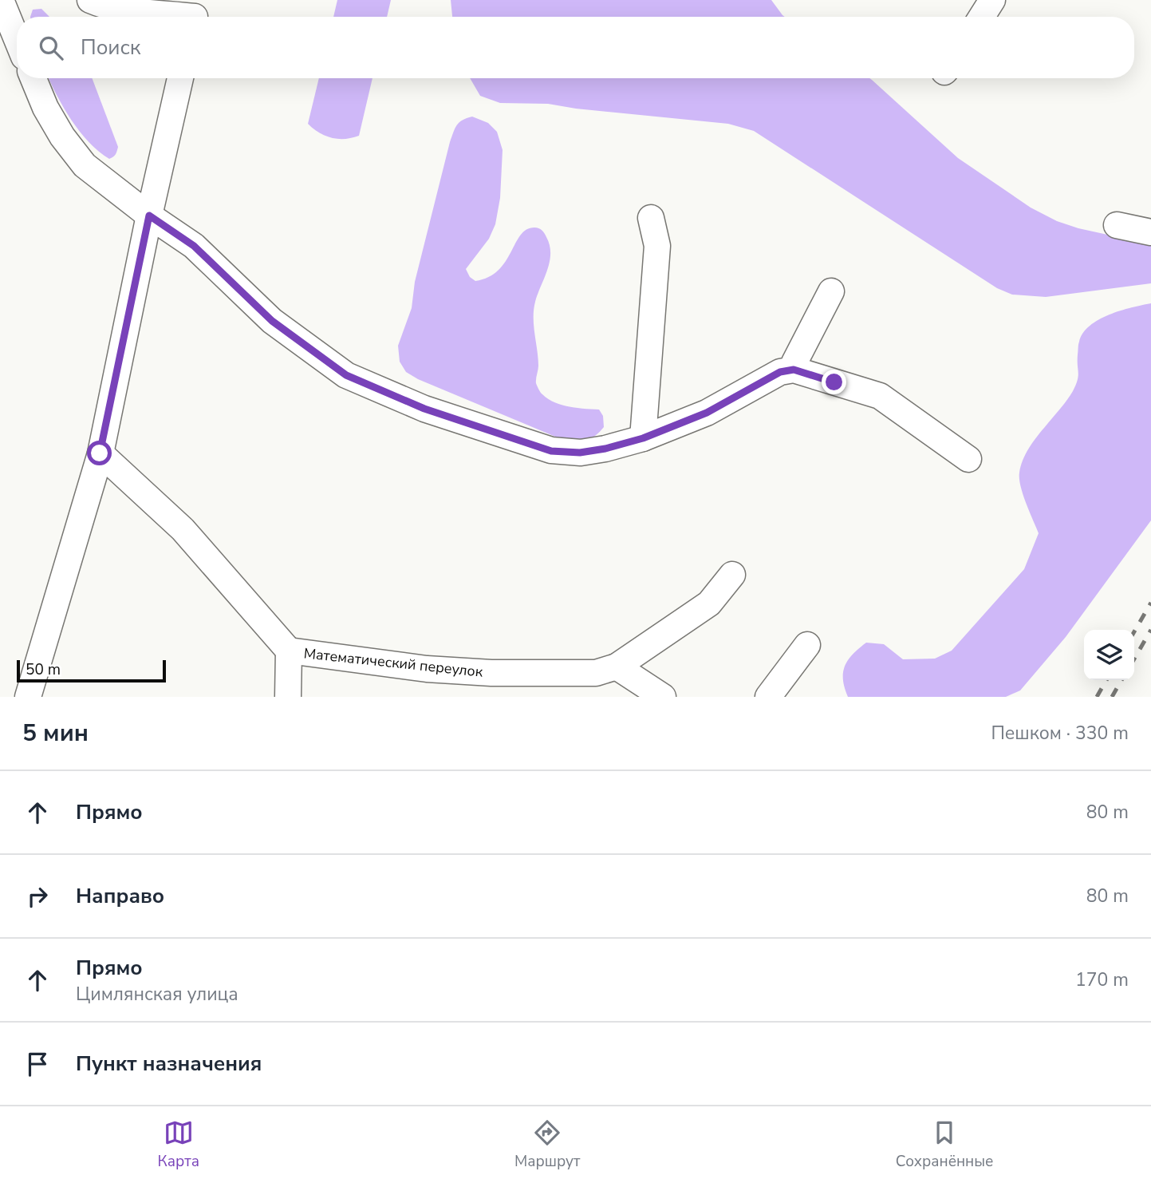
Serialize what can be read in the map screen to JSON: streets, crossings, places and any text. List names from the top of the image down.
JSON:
{
  "streets": {
    "street": ["Математический переулок"]
  },
  "scale_bar": "50 m",
  "page": {
    "search": "Поиск",
    "scale": "50 m",
    "heading": ["5 мин", "Пешком · 330 m"],
    "list": [
      ["Прямо", "80 m"],
      ["Направо", "80 m"],
      ["Прямо", "Цимлянская улица", "170 m"],
      "Пункт назначения"
    ],
    "nav": ["Карта", "Маршрут", "Сохранённые"]
  }
}
